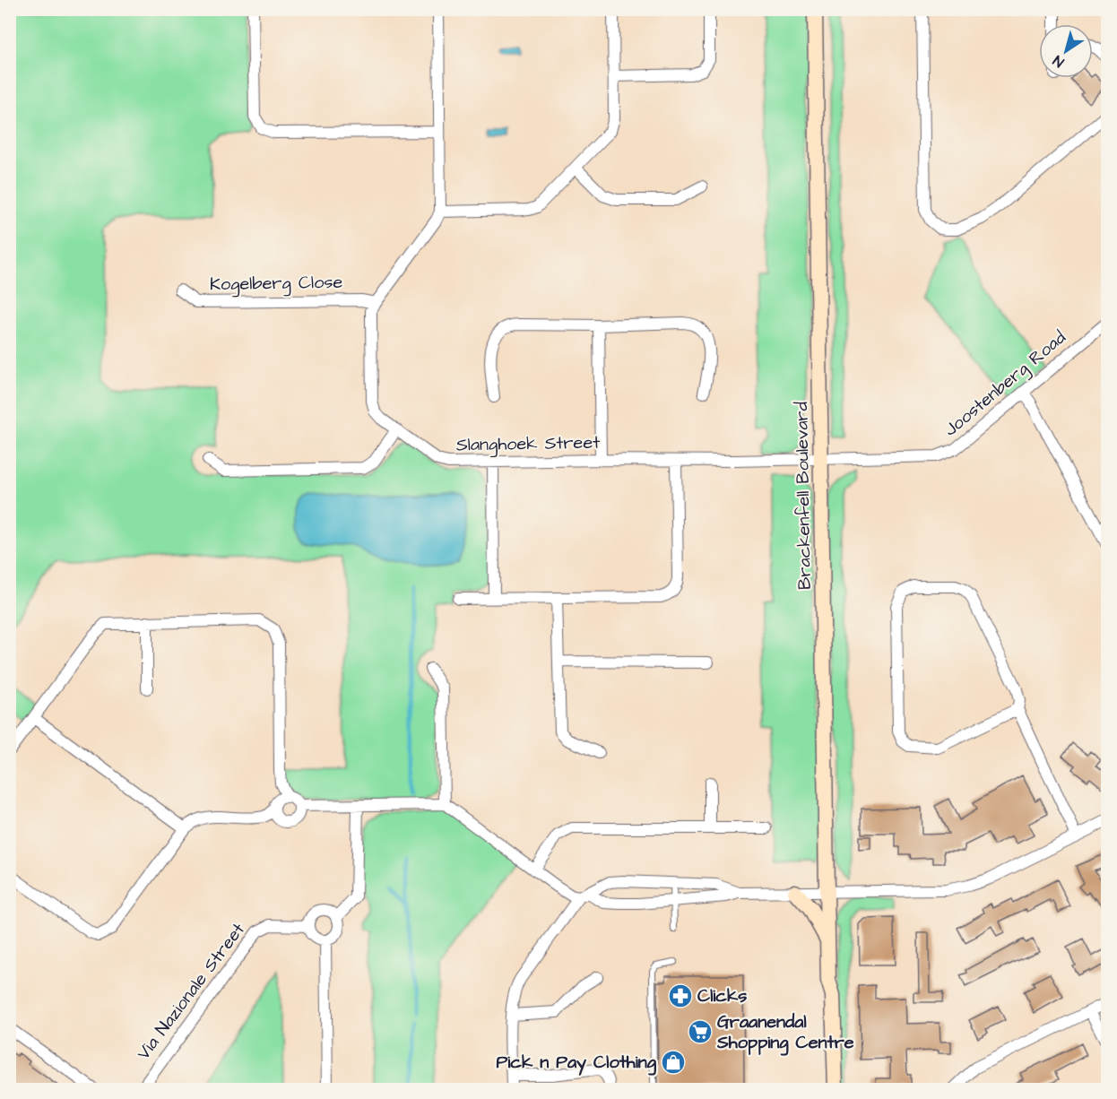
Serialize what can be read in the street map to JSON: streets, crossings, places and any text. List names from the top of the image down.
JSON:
{
  "streets": {
    "street": [
      "Kogelberg Close",
      "Joostenberg Road",
      "Slanghoek Street",
      "Brackenfell Boulevard",
      "Via Nazionale Street"
    ]
  },
  "crossings": [
    ["Kogelberg Close", "Slanghoek Street"],
    ["Joostenberg Road", "Slanghoek Street"],
    ["Joostenberg Road", "Brackenfell Boulevard"]
  ],
  "places": {
    "pharmacy": ["Clicks"],
    "supermarket": ["Graanendal Shopping Centre"],
    "shop": ["Pick n Pay Clothing"]
  },
  "north": "bottom left"
}
